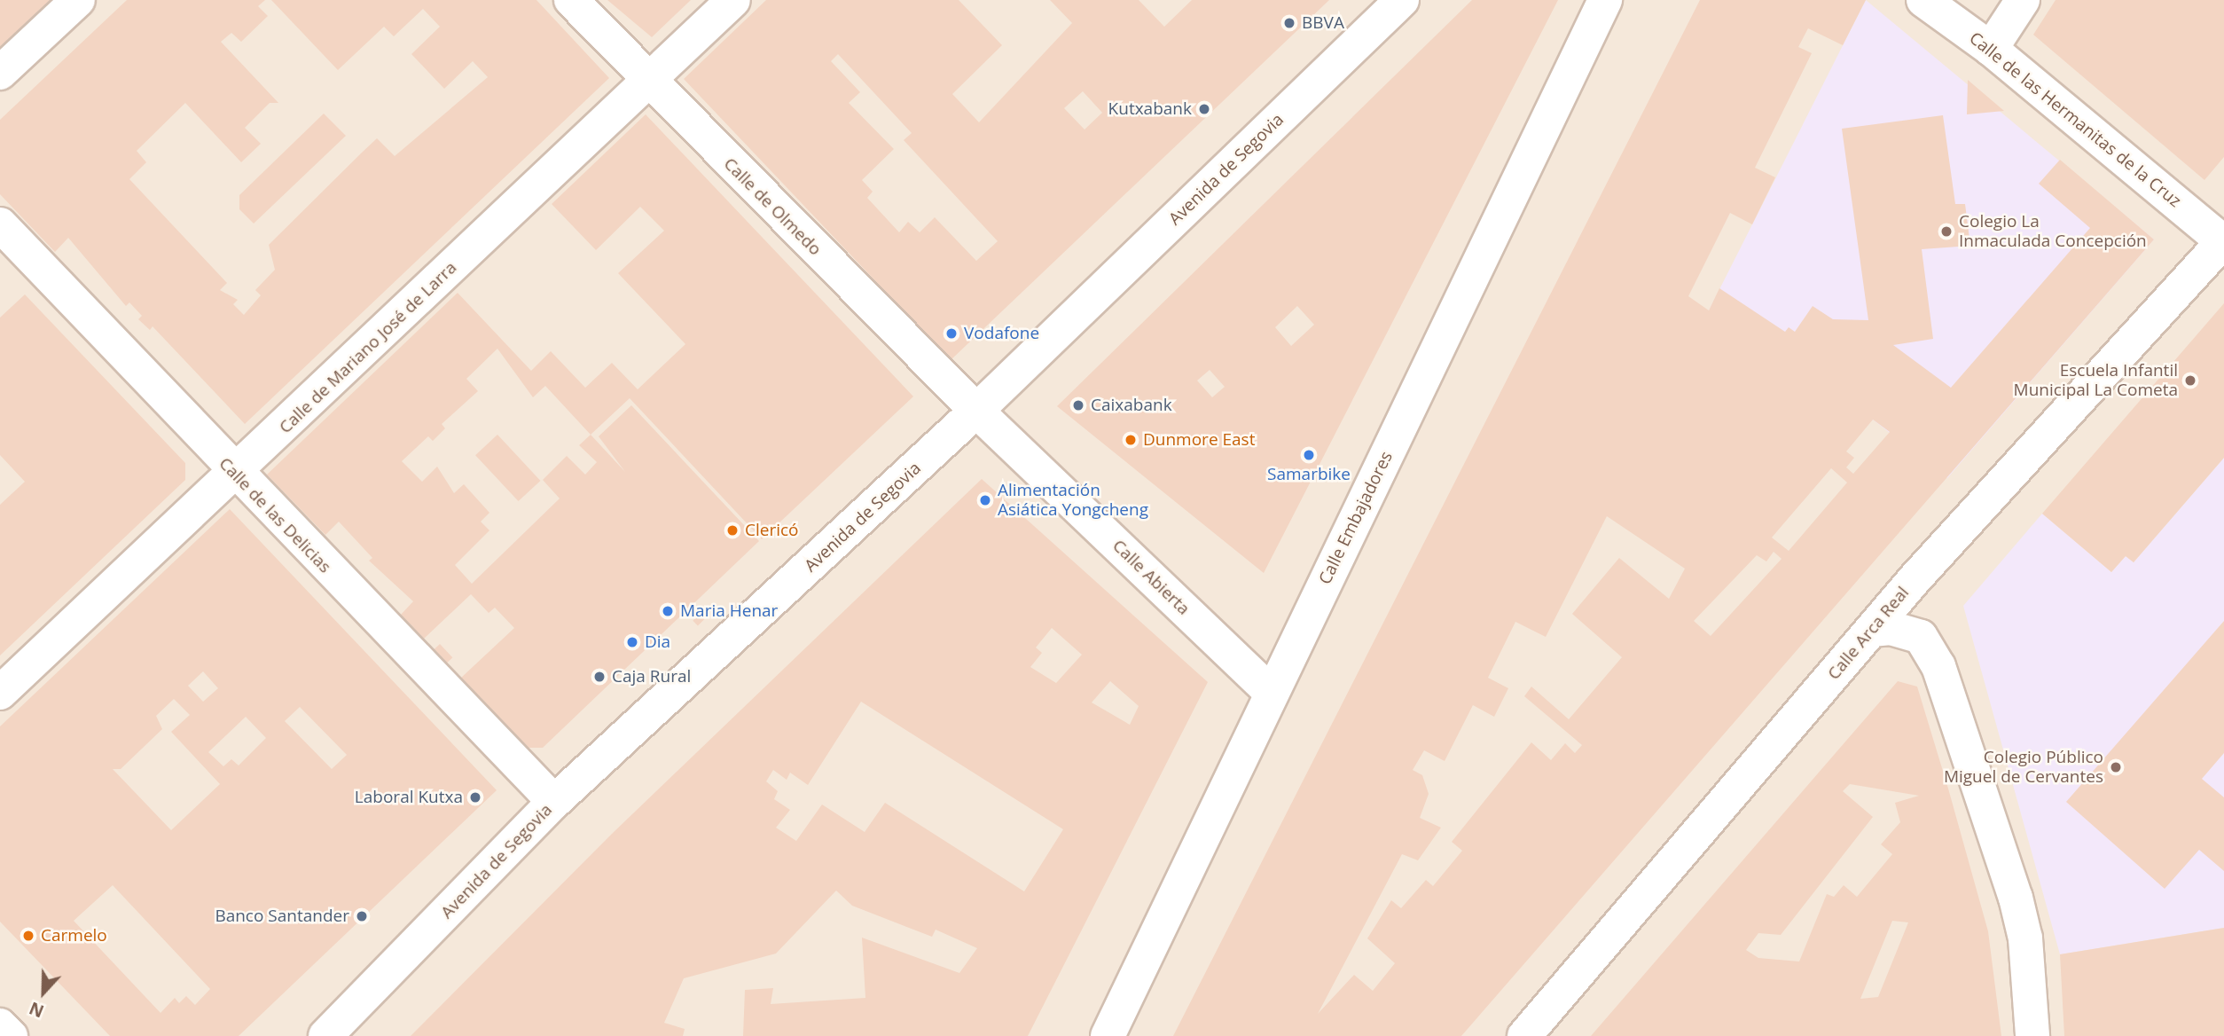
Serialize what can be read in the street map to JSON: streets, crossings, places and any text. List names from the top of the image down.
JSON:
{
  "streets": {
    "street": [
      "Calle de las Hermanitas de la Cruz",
      "Avenida de Segovia",
      "Calle de Olmedo",
      "Calle de Mariano José de Larra",
      "Calle de las Delicias",
      "Calle Embajadores",
      "Calle Abierta",
      "Calle Arca Real"
    ]
  },
  "crossings": [
    ["Calle de las Hermanitas de la Cruz", "Calle Arca Real"],
    ["Avenida de Segovia", "Calle de Olmedo"],
    ["Avenida de Segovia", "Calle de las Delicias"],
    ["Avenida de Segovia", "Calle Abierta"],
    ["Calle de Olmedo", "Calle de Mariano José de Larra"],
    ["Calle de Olmedo", "Calle Abierta"],
    ["Calle de Mariano José de Larra", "Calle de las Delicias"],
    ["Calle Embajadores", "Calle Abierta"]
  ],
  "places": [
    "BBVA",
    "Kutxabank",
    "Colegio La Inmaculada Concepción",
    "Vodafone",
    "Escuela Infantil Municipal La Cometa",
    "Caixabank",
    "Dunmore East",
    "Samarbike",
    "Alimentación Asiática Yongcheng",
    "Clericó",
    "Maria Henar",
    "Dia",
    "Caja Rural",
    "Colegio Público Miguel de Cervantes",
    "Laboral Kutxa",
    "Banco Santander",
    "Carmelo"
  ],
  "north": "bottom"
}
